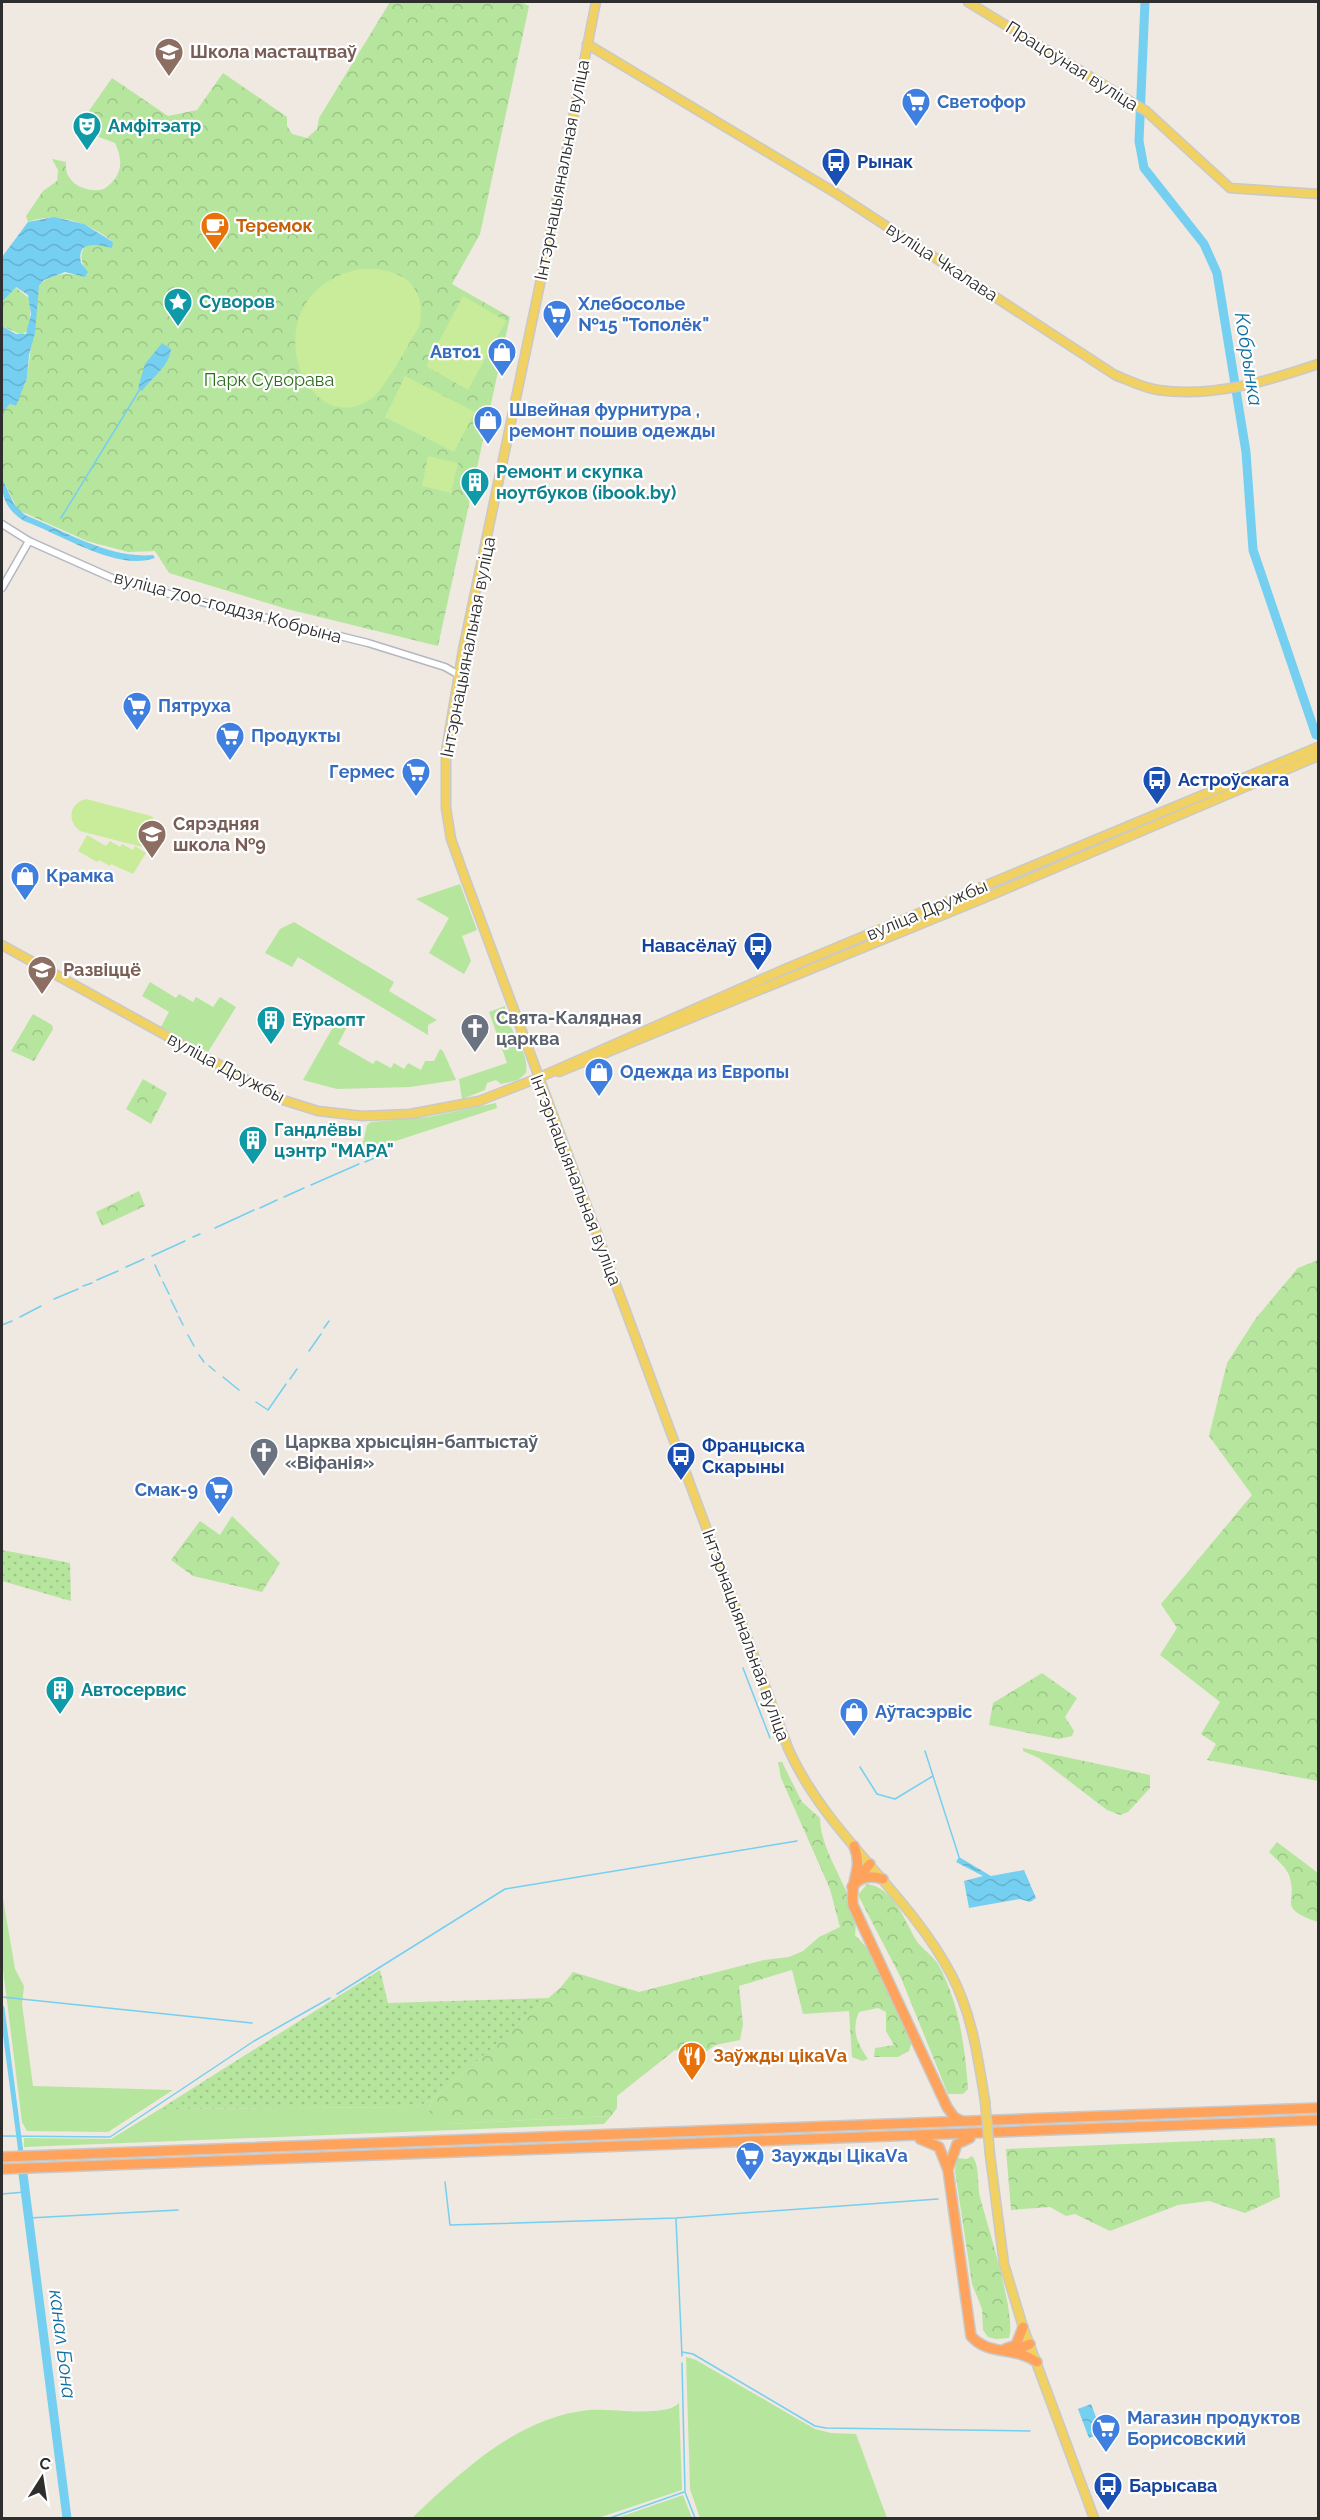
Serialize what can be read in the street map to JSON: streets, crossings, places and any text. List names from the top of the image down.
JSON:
{
  "streets": {
    "main road": [
      "Працоўная вуліца",
      "Інтэрнацыянальная вуліца",
      "вуліца Чкалава",
      "вуліца Дружбы"
    ],
    "street": ["вуліца 700-годдзя Кобрына"]
  },
  "crossings": [
    ["Інтэрнацыянальная вуліца", "вуліца Чкалава"],
    ["Інтэрнацыянальная вуліца", "вуліца 700-годдзя Кобрына"],
    ["Інтэрнацыянальная вуліца", "вуліца Дружбы"]
  ],
  "water": ["Кобрынка", "канал Бона"],
  "parks": ["Парк Суворава"],
  "places": {
    "school or university": ["Школа мастацтваў", "Сярэдняя школа №9", "Развіццё"],
    "supermarket": [
      "Светофор",
      "Хлебосолье №15 \"Тополёк\"",
      "Пятруха",
      "Продукты",
      "Гермес",
      "Смак-9",
      "Заужды ЦікаVа",
      "Магазин продуктов Борисовский"
    ],
    "theatre": ["Амфітэатр"],
    "bus stop": [
      "Рынак",
      "Астроўскага",
      "Навасёлаў",
      "Францыска Скарыны",
      "Барысава"
    ],
    "cafe": ["Теремок"],
    "place": ["Суворов"],
    "shop": [
      "Авто1",
      "Швейная фурнитура , ремонт пошив одежды",
      "Крамка",
      "Одежда из Европы",
      "Аўтасэрвіс"
    ],
    "building": [
      "Ремонт и скупка ноутбуков (ibook.by)",
      "Еўраопт",
      "Гандлёвы цэнтр \"МАРА\"",
      "Автосервис"
    ],
    "church": ["Свята-Калядная царква", "Царква хрысціян-баптыстаў «Віфанія»"],
    "restaurant": ["Заўжды цікаVа"]
  },
  "north": "top"
}
